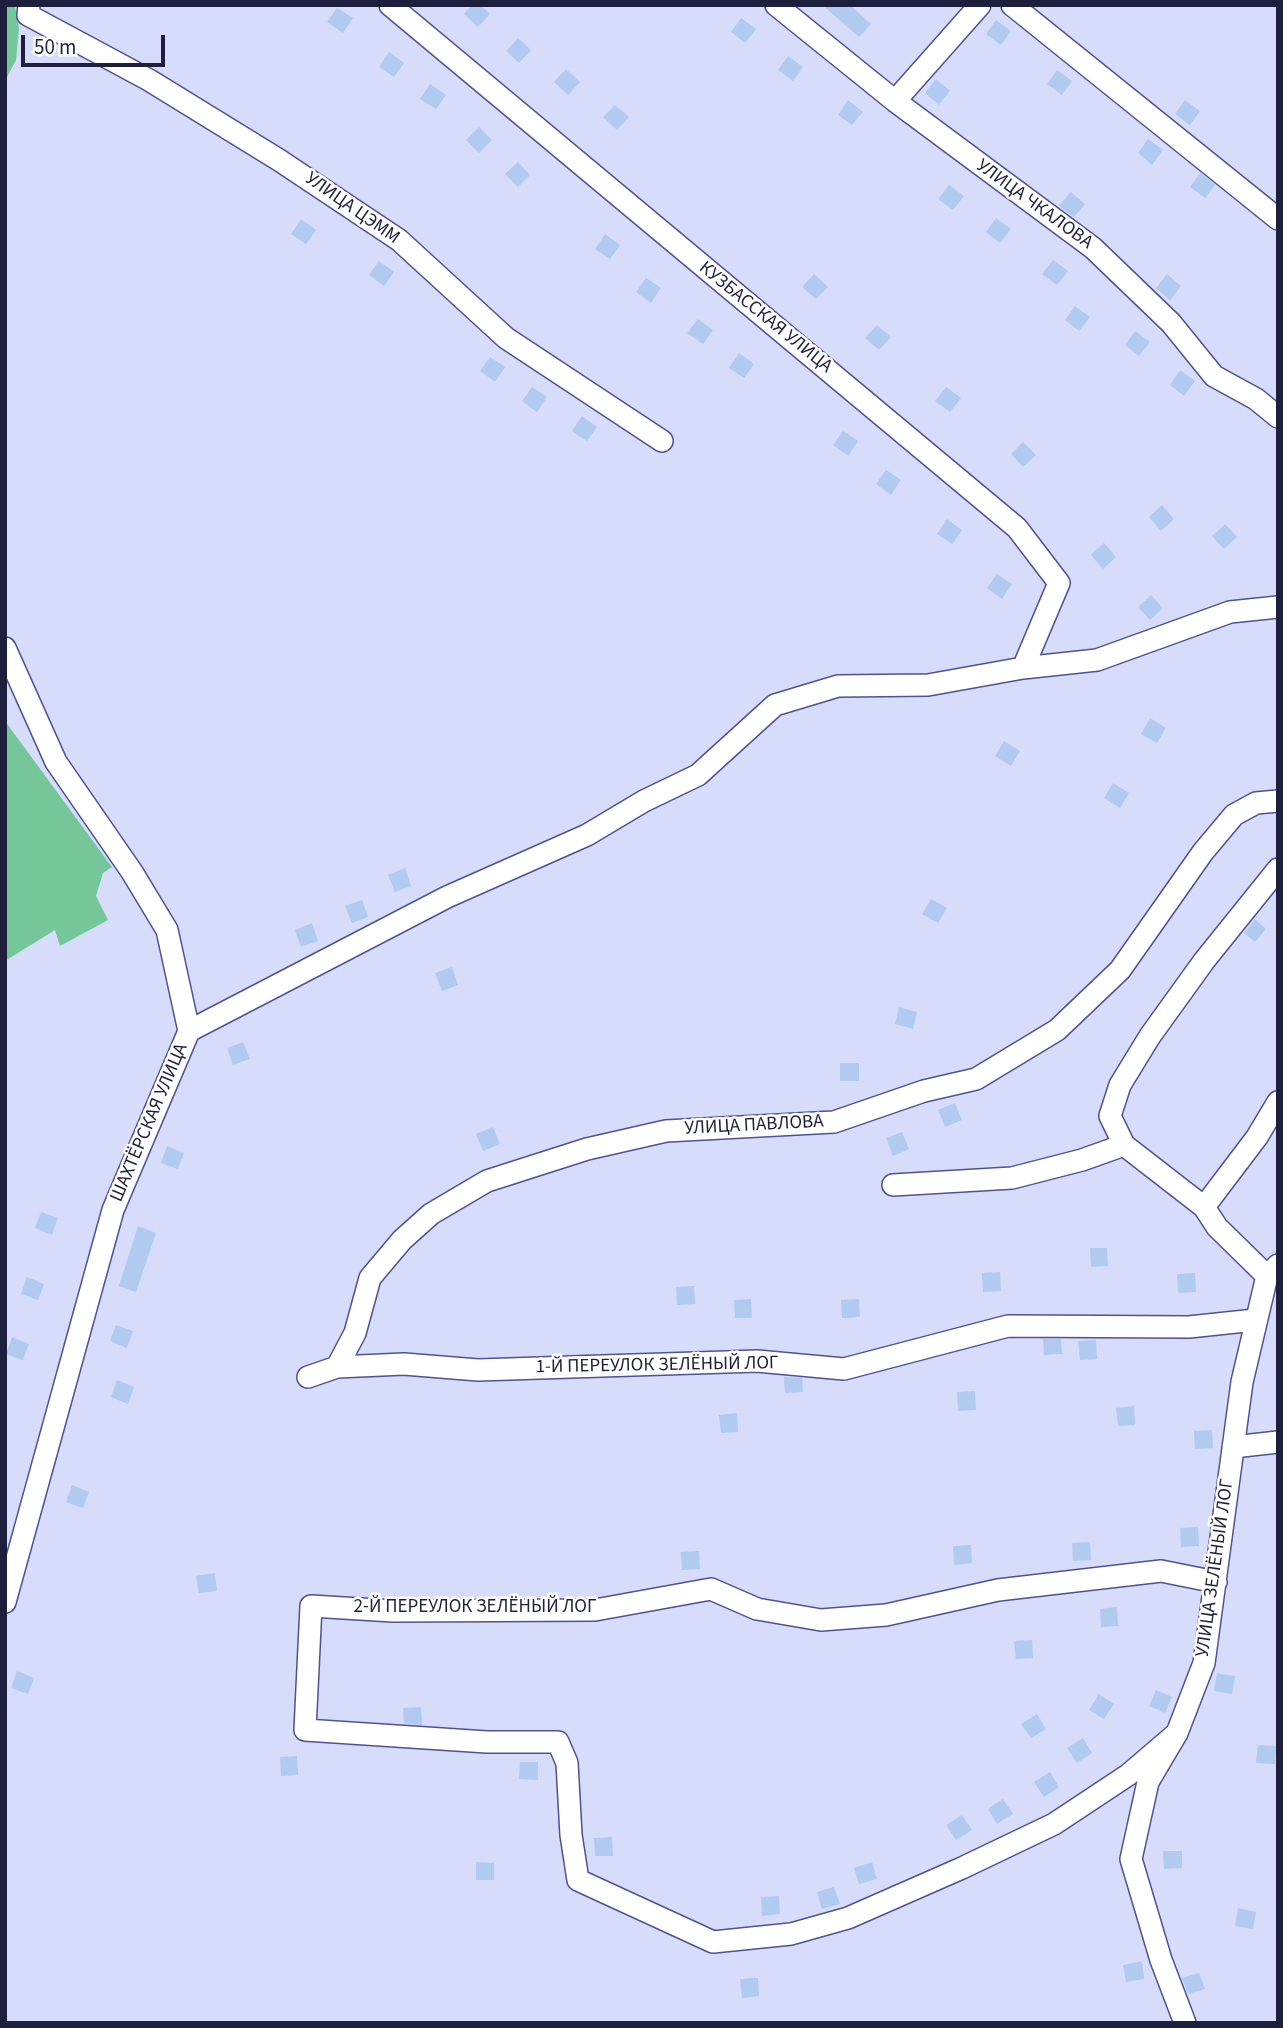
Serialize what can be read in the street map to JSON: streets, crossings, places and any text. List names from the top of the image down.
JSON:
{
  "streets": {
    "street": [
      "УЛИЦА ЧКАЛОВА",
      "УЛИЦА ЦЭММ",
      "КУЗБАССКАЯ УЛИЦА",
      "ШАХТЁРСКАЯ УЛИЦА",
      "УЛИЦА ПАВЛОВА",
      "1-Й ПЕРЕУЛОК ЗЕЛЁНЫЙ ЛОГ",
      "УЛИЦА ЗЕЛЁНЫЙ ЛОГ",
      "2-Й ПЕРЕУЛОК ЗЕЛЁНЫЙ ЛОГ"
    ]
  },
  "crossings": [
    ["КУЗБАССКАЯ УЛИЦА", "ШАХТЁРСКАЯ УЛИЦА"],
    ["УЛИЦА ПАВЛОВА", "1-Й ПЕРЕУЛОК ЗЕЛЁНЫЙ ЛОГ"],
    ["1-Й ПЕРЕУЛОК ЗЕЛЁНЫЙ ЛОГ", "УЛИЦА ЗЕЛЁНЫЙ ЛОГ"],
    ["УЛИЦА ЗЕЛЁНЫЙ ЛОГ", "2-Й ПЕРЕУЛОК ЗЕЛЁНЫЙ ЛОГ"]
  ],
  "scale_bar": "50 m"
}
